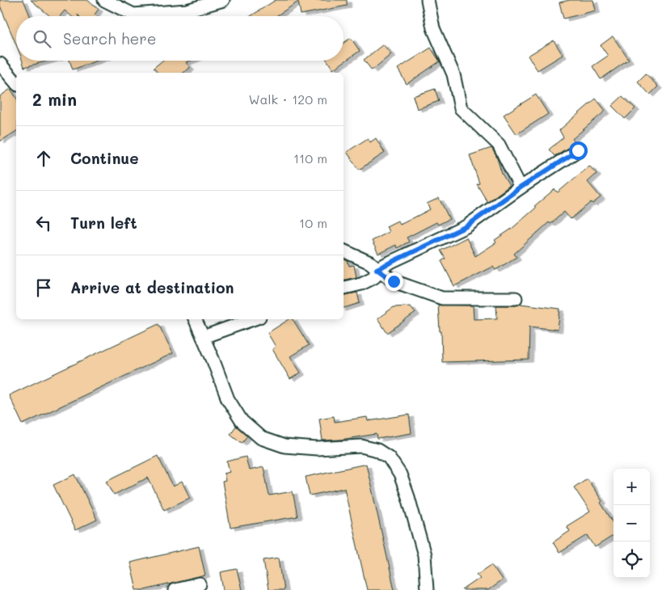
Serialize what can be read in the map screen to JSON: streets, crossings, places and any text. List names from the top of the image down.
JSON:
{
  "page": {
    "search": "Search here",
    "heading": ["2 min", "Walk · 120 m"],
    "list": [
      ["Continue", "110 m"],
      ["Turn left", "10 m"],
      "Arrive at destination"
    ],
    "map_buttons": ["+", "−"]
  }
}
